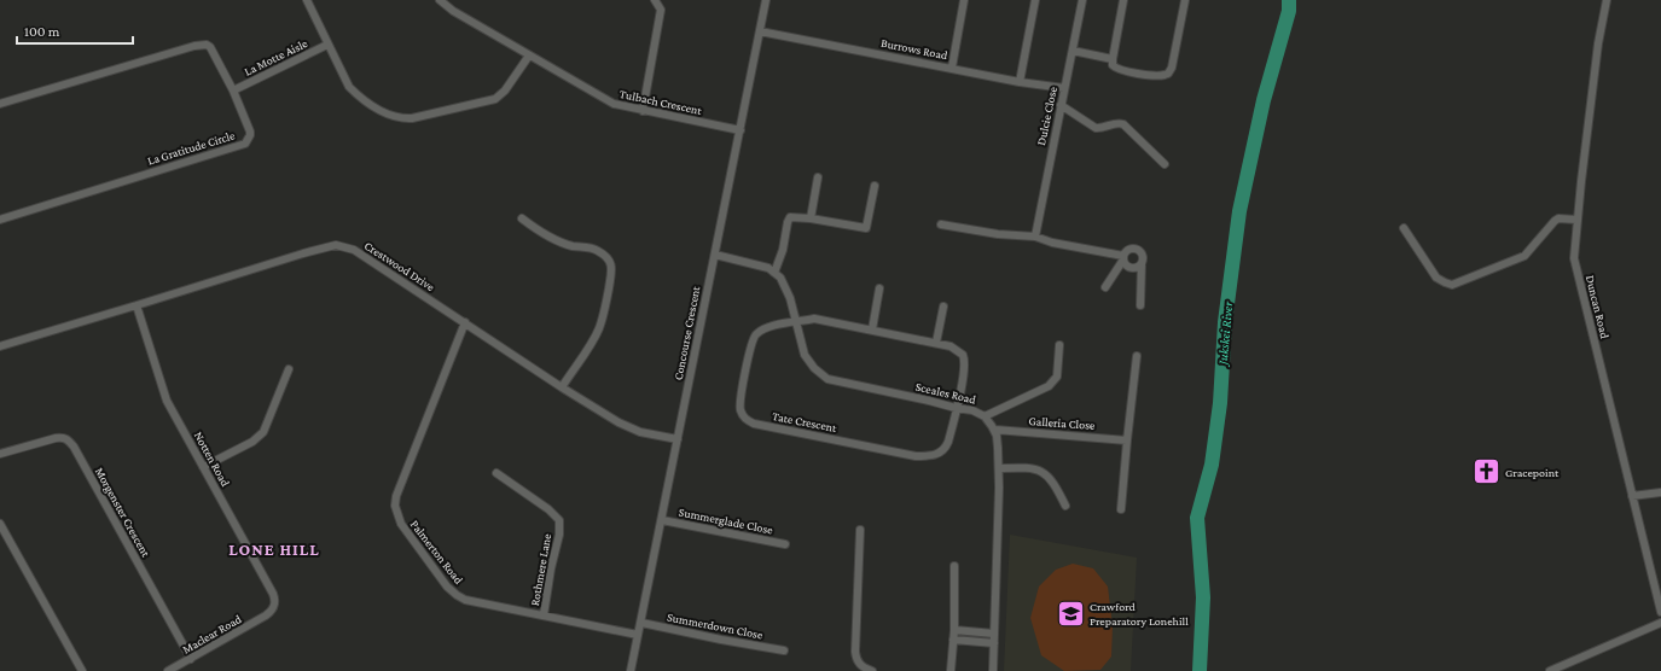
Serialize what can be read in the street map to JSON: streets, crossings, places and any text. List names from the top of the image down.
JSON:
{
  "streets": {
    "street": [
      "Burrows Road",
      "La Motte Aisle",
      "Tulbach Crescent",
      "Dulcie Close",
      "La Gratitude Circle",
      "Crestwood Drive",
      "Duncan Road",
      "Concourse Crescent",
      "Sceales Road",
      "Tate Crescent",
      "Galleria Close",
      "Notten Road",
      "Morgenster Crescent",
      "Summerglade Close",
      "Palmerton Road",
      "Rothmere Lane",
      "Summerdown Close",
      "Maclear Road"
    ]
  },
  "crossings": [
    ["Burrows Road", "Dulcie Close"],
    ["Burrows Road", "Concourse Crescent"],
    ["La Motte Aisle", "La Gratitude Circle"],
    ["Tulbach Crescent", "Concourse Crescent"],
    ["Crestwood Drive", "Concourse Crescent"],
    ["Crestwood Drive", "Notten Road"],
    ["Crestwood Drive", "Palmerton Road"],
    ["Concourse Crescent", "Summerglade Close"],
    ["Concourse Crescent", "Palmerton Road"],
    ["Concourse Crescent", "Summerdown Close"],
    ["Sceales Road", "Tate Crescent"],
    ["Sceales Road", "Galleria Close"],
    ["Notten Road", "Maclear Road"],
    ["Morgenster Crescent", "Maclear Road"],
    ["Palmerton Road", "Rothmere Lane"]
  ],
  "districts": ["LONE HILL"],
  "water": ["Jukskei River"],
  "places": {
    "church": ["Gracepoint"],
    "school or university": ["Crawford Preparatory Lonehill"]
  },
  "scale_bar": "100 m"
}
